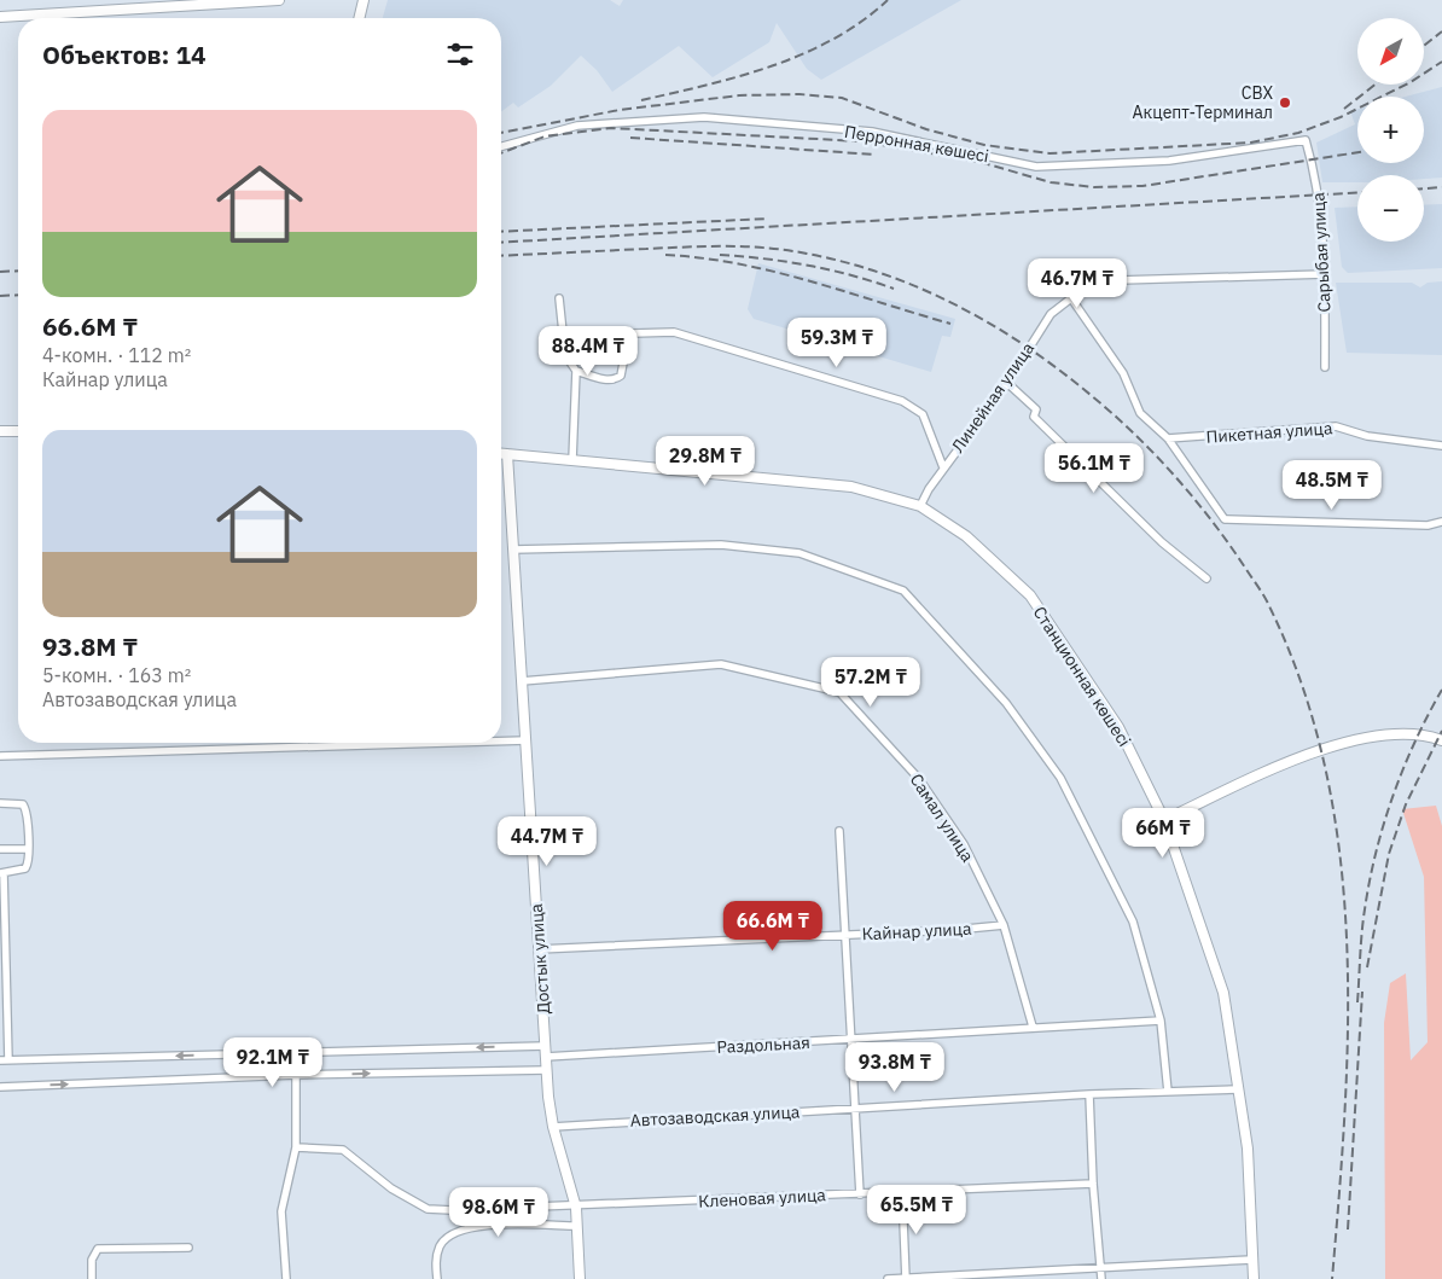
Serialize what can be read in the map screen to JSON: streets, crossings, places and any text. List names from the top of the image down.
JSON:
{
  "streets": {
    "street": [
      "Перронная көшесі",
      "Сарыбая улица",
      "Линейная улица",
      "Пикетная улица",
      "Станционная көшесі",
      "Самал улица",
      "Кайнар улица",
      "Достык улица",
      "Раздольная",
      "Автозаводская улица",
      "Кленовая улица"
    ]
  },
  "crossings": [
    ["Перронная көшесі", "Сарыбая улица"],
    ["Сарыбая улица", "Линейная улица"],
    ["Линейная улица", "Станционная көшесі"],
    ["Станционная көшесі", "Достык улица"],
    ["Станционная көшесі", "Автозаводская улица"],
    ["Самал улица", "Кайнар улица"],
    ["Самал улица", "Достык улица"],
    ["Самал улица", "Раздольная"],
    ["Кайнар улица", "Достык улица"],
    ["Достык улица", "Раздольная"],
    ["Достык улица", "Автозаводская улица"],
    ["Достык улица", "Кленовая улица"]
  ],
  "places": ["СВХ Акцепт-Терминал"],
  "north": "bottom left",
  "page": {
    "map_buttons": ["+", "−"],
    "heading": "Объектов: 14",
    "list": [
      {
        "name": "66.6M ₸",
        "note": "4-комн. · 112 m² · Кайнар улица"
      },
      {
        "name": "93.8M ₸",
        "note": "5-комн. · 163 m² · Автозаводская улица"
      }
    ],
    "price": [
      "46.7M ₸",
      "59.3M ₸",
      "88.4M ₸",
      "29.8M ₸",
      "56.1M ₸",
      "48.5M ₸",
      "57.2M ₸",
      "66M ₸",
      "44.7M ₸",
      "66.6M ₸",
      "92.1M ₸",
      "93.8M ₸",
      "65.5M ₸",
      "98.6M ₸"
    ]
  }
}
